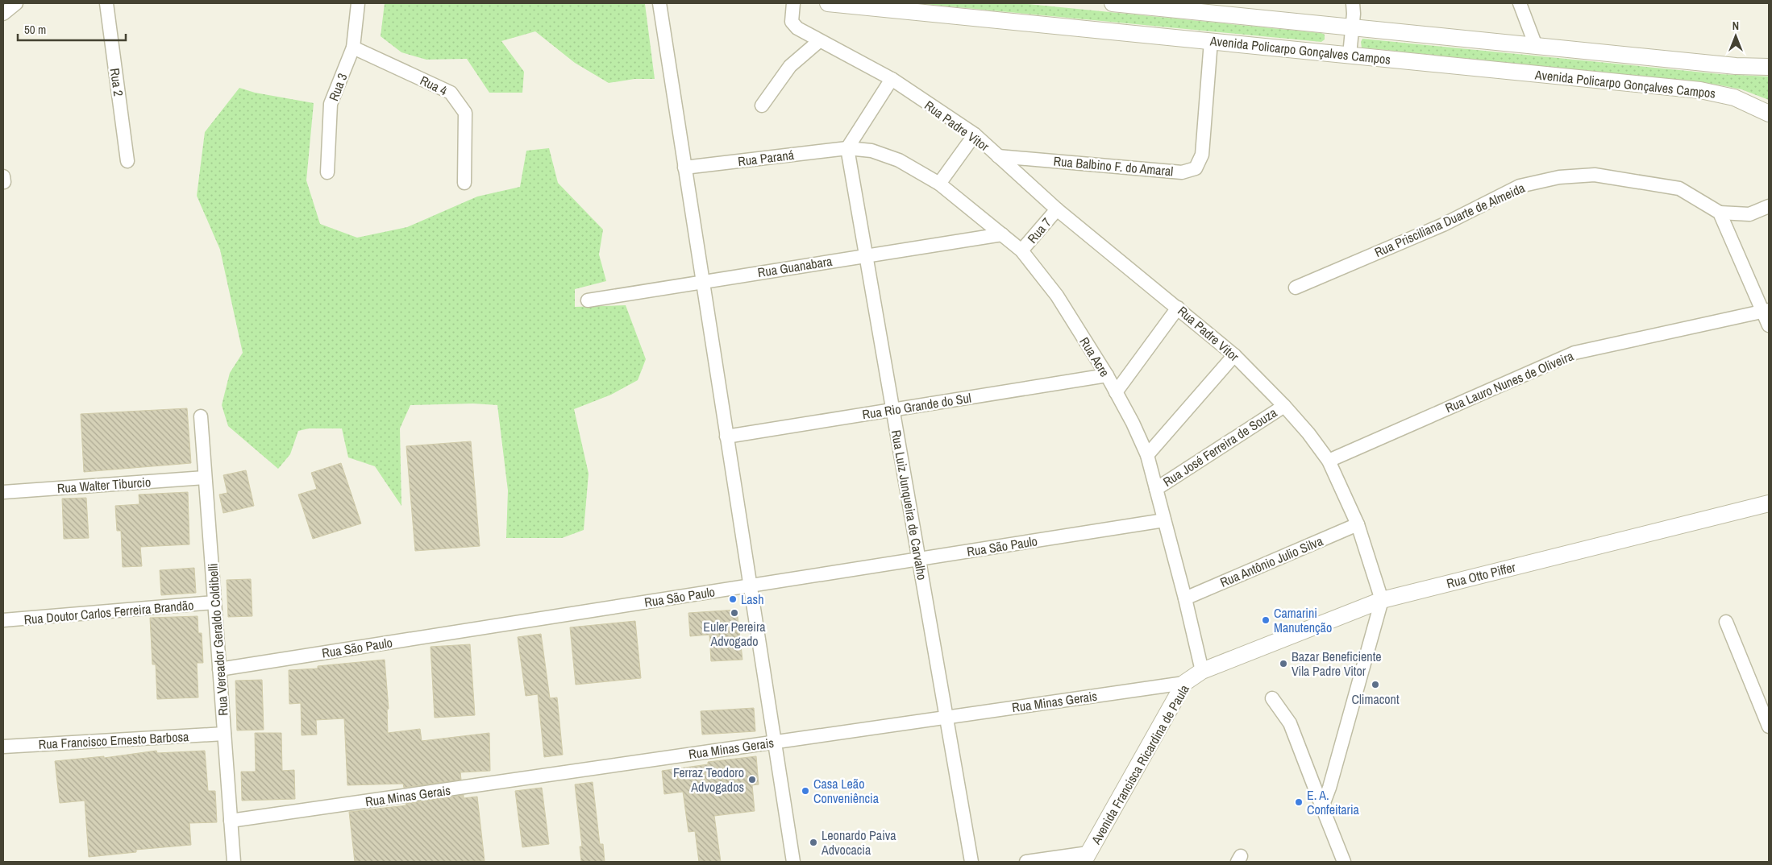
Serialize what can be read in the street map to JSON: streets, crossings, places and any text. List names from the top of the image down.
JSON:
{
  "streets": {
    "street": [
      "Avenida Policarpo Gonçalves Campos",
      "Rua 2",
      "Rua 4",
      "Rua 3",
      "Rua Padre Vitor",
      "Rua Paraná",
      "Rua Balbino F. do Amaral",
      "Rua Prisciliana Duarte de Almeida",
      "Rua 7",
      "Rua Guanabara",
      "Rua Acre",
      "Rua Lauro Nunes de Oliveira",
      "Rua Rio Grande do Sul",
      "Rua José Ferreira de Souza",
      "Rua Walter Tiburcio",
      "Rua Luiz Junqueira de Carvalho",
      "Rua São Paulo",
      "Rua Antônio Julio Silva",
      "Rua Otto Piffer",
      "Rua Doutor Carlos Ferreira Brandão",
      "Rua Vereador Geraldo Coldibelli",
      "Rua Minas Gerais",
      "Rua Francisco Ernesto Barbosa",
      "Avenida Francisca Ricardina de Paula"
    ]
  },
  "crossings": [
    ["Avenida Policarpo Gonçalves Campos", "Rua Balbino F. do Amaral"],
    ["Rua 4", "Rua 3"],
    ["Rua Padre Vitor", "Rua Balbino F. do Amaral"],
    ["Rua Padre Vitor", "Rua 7"],
    ["Rua Padre Vitor", "Rua Lauro Nunes de Oliveira"],
    ["Rua Padre Vitor", "Rua José Ferreira de Souza"],
    ["Rua Padre Vitor", "Rua Antônio Julio Silva"],
    ["Rua Padre Vitor", "Rua Otto Piffer"],
    ["Rua Paraná", "Rua Acre"],
    ["Rua Paraná", "Rua Luiz Junqueira de Carvalho"],
    ["Rua 7", "Rua Acre"],
    ["Rua Guanabara", "Rua Acre"],
    ["Rua Guanabara", "Rua Luiz Junqueira de Carvalho"],
    ["Rua Acre", "Rua Rio Grande do Sul"],
    ["Rua Acre", "Rua José Ferreira de Souza"],
    ["Rua Acre", "Rua Luiz Junqueira de Carvalho"],
    ["Rua Acre", "Rua São Paulo"],
    ["Rua Acre", "Rua Antônio Julio Silva"],
    ["Rua Acre", "Rua Otto Piffer"],
    ["Rua Acre", "Avenida Francisca Ricardina de Paula"],
    ["Rua Rio Grande do Sul", "Rua Luiz Junqueira de Carvalho"],
    ["Rua Walter Tiburcio", "Rua Vereador Geraldo Coldibelli"],
    ["Rua Luiz Junqueira de Carvalho", "Rua São Paulo"],
    ["Rua Luiz Junqueira de Carvalho", "Rua Minas Gerais"],
    ["Rua São Paulo", "Rua Vereador Geraldo Coldibelli"],
    ["Rua Otto Piffer", "Avenida Francisca Ricardina de Paula"],
    ["Rua Doutor Carlos Ferreira Brandão", "Rua Vereador Geraldo Coldibelli"],
    ["Rua Vereador Geraldo Coldibelli", "Rua Minas Gerais"],
    ["Rua Vereador Geraldo Coldibelli", "Rua Francisco Ernesto Barbosa"],
    ["Rua Minas Gerais", "Avenida Francisca Ricardina de Paula"]
  ],
  "places": [
    "Lash",
    "Euler Pereira Advogado",
    "Camarini Manutenção",
    "Bazar Beneficiente Vila Padre Vitor",
    "Climacont",
    "Ferraz Teodoro Advogados",
    "Casa Leão Conveniência",
    "E. A. Confeitaria",
    "Leonardo Paiva Advocacia"
  ],
  "scale_bar": "50 m",
  "north": "top"
}
